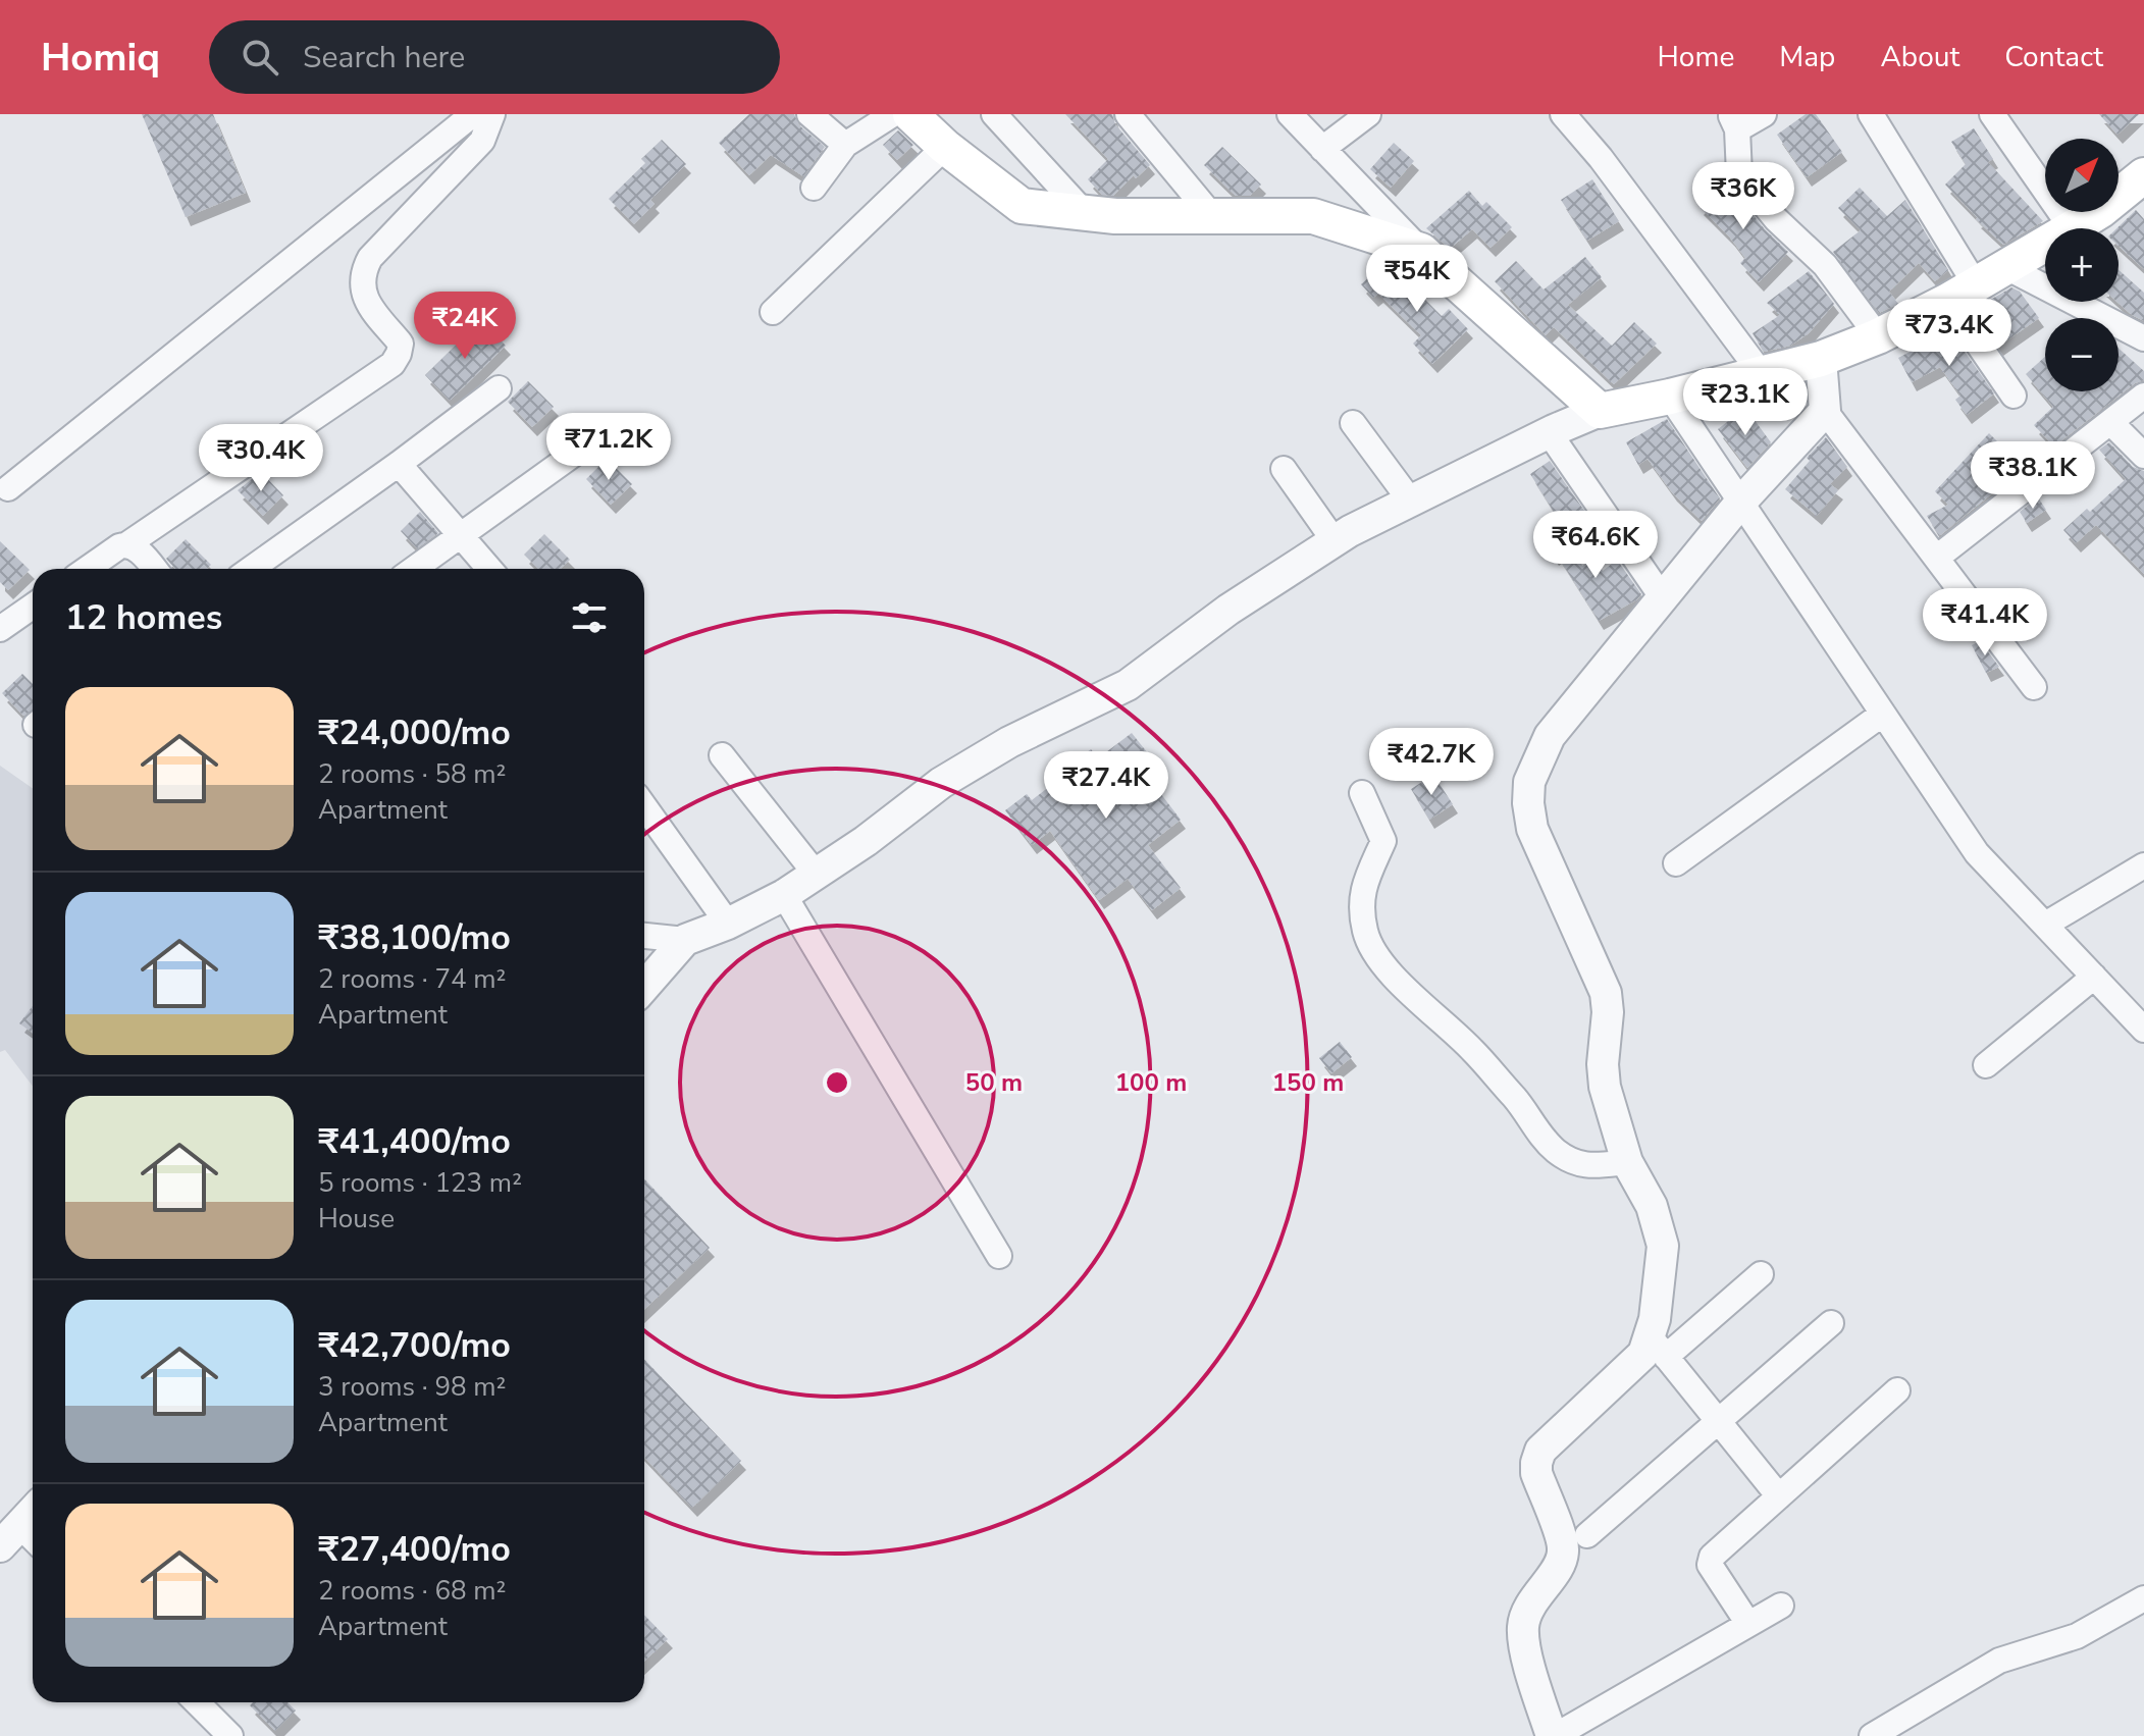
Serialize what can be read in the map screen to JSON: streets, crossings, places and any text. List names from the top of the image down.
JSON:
{
  "north": "top right",
  "page": {
    "header": "Homiq",
    "search": "Search here",
    "nav": [
      "Home",
      "Map",
      "About",
      "Contact"
    ],
    "map_buttons": ["+", "−"],
    "price": [
      "₹36K",
      "₹54K",
      "₹24K",
      "₹73.4K",
      "₹23.1K",
      "₹71.2K",
      "₹30.4K",
      "₹38.1K",
      "₹64.6K",
      "₹41.4K",
      "₹42.7K",
      "₹27.4K"
    ],
    "heading": "12 homes",
    "list": [
      {
        "name": "₹24,000/mo",
        "note": "2 rooms · 58 m² · Apartment"
      },
      {
        "name": "₹38,100/mo",
        "note": "2 rooms · 74 m² · Apartment"
      },
      {
        "name": "₹41,400/mo",
        "note": "5 rooms · 123 m² · House"
      },
      {
        "name": "₹42,700/mo",
        "note": "3 rooms · 98 m² · Apartment"
      },
      {
        "name": "₹27,400/mo",
        "note": "2 rooms · 68 m² · Apartment"
      }
    ]
  },
  "rings": ["50 m", "100 m", "150 m"]
}
